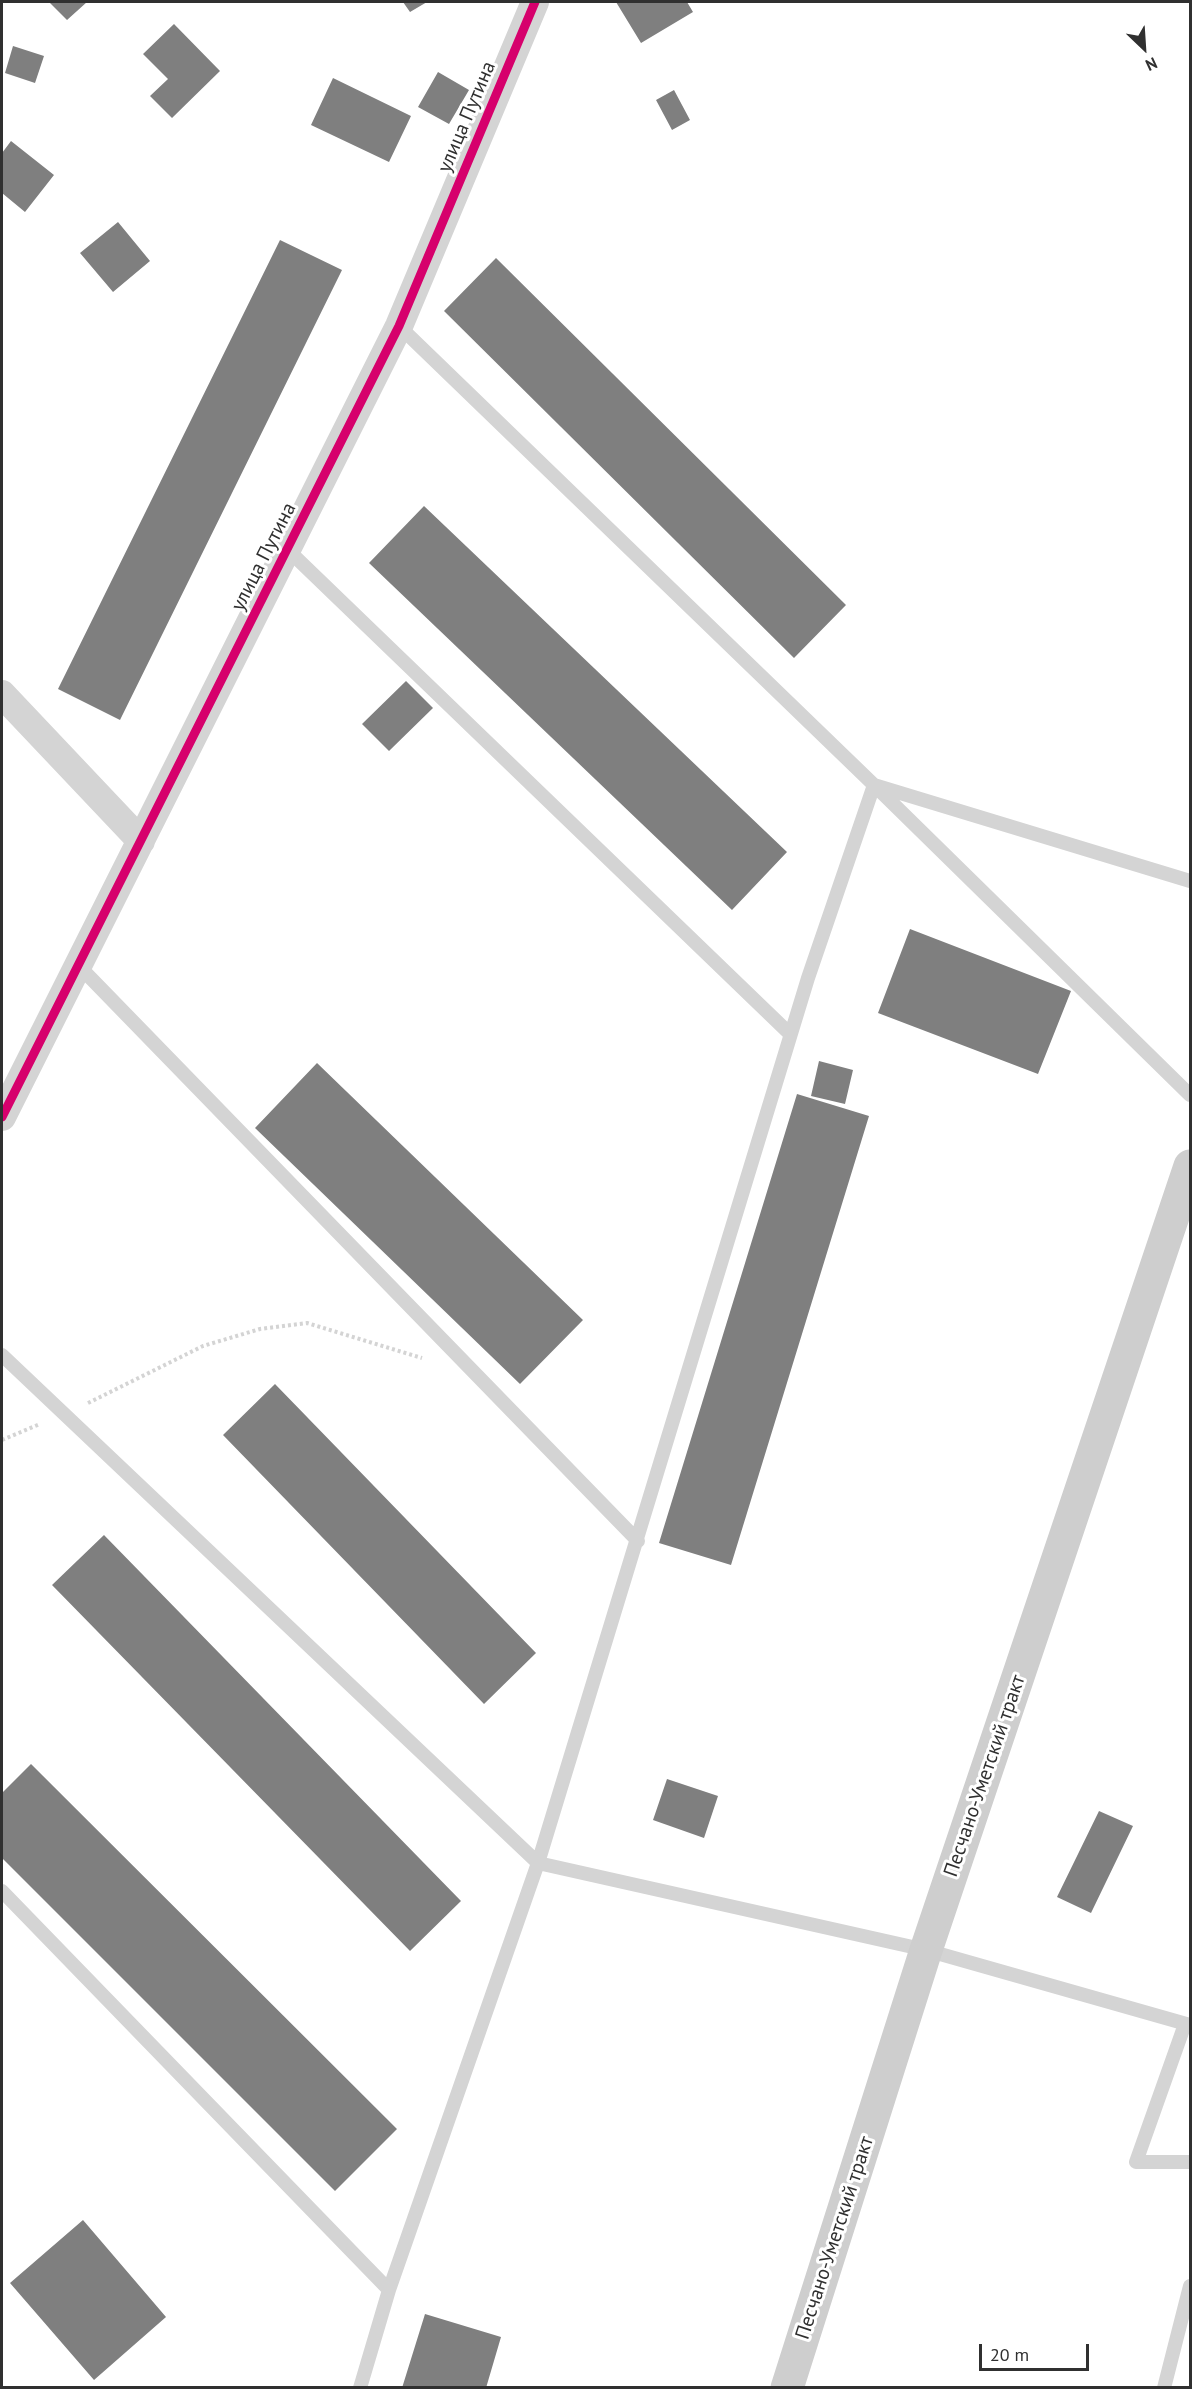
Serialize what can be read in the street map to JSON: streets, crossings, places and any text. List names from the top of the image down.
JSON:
{
  "streets": {
    "main road": ["Песчано-Уметский тракт"],
    "street": ["улица Путина"]
  },
  "scale_bar": "20 m",
  "north": "bottom right"
}
